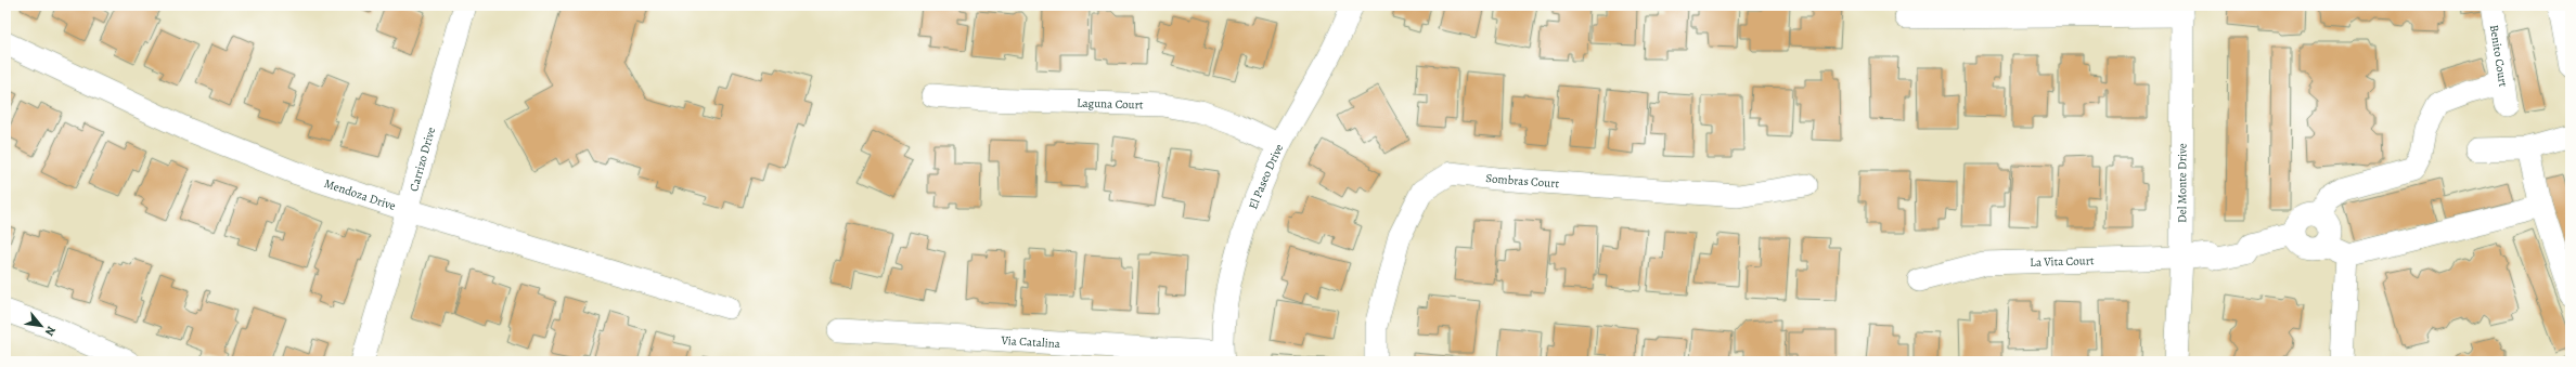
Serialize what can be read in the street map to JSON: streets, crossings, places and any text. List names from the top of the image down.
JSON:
{
  "streets": {
    "street": [
      "Benito Court",
      "Laguna Court",
      "Carrizo Drive",
      "El Paseo Drive",
      "Sombras Court",
      "Del Monte Drive",
      "Mendoza Drive",
      "La Vita Court",
      "Via Catalina"
    ]
  },
  "crossings": [
    ["Benito Court", "La Vita Court"],
    ["Laguna Court", "El Paseo Drive"],
    ["Carrizo Drive", "Mendoza Drive"],
    ["El Paseo Drive", "Via Catalina"],
    ["Del Monte Drive", "La Vita Court"]
  ],
  "north": "bottom right"
}
